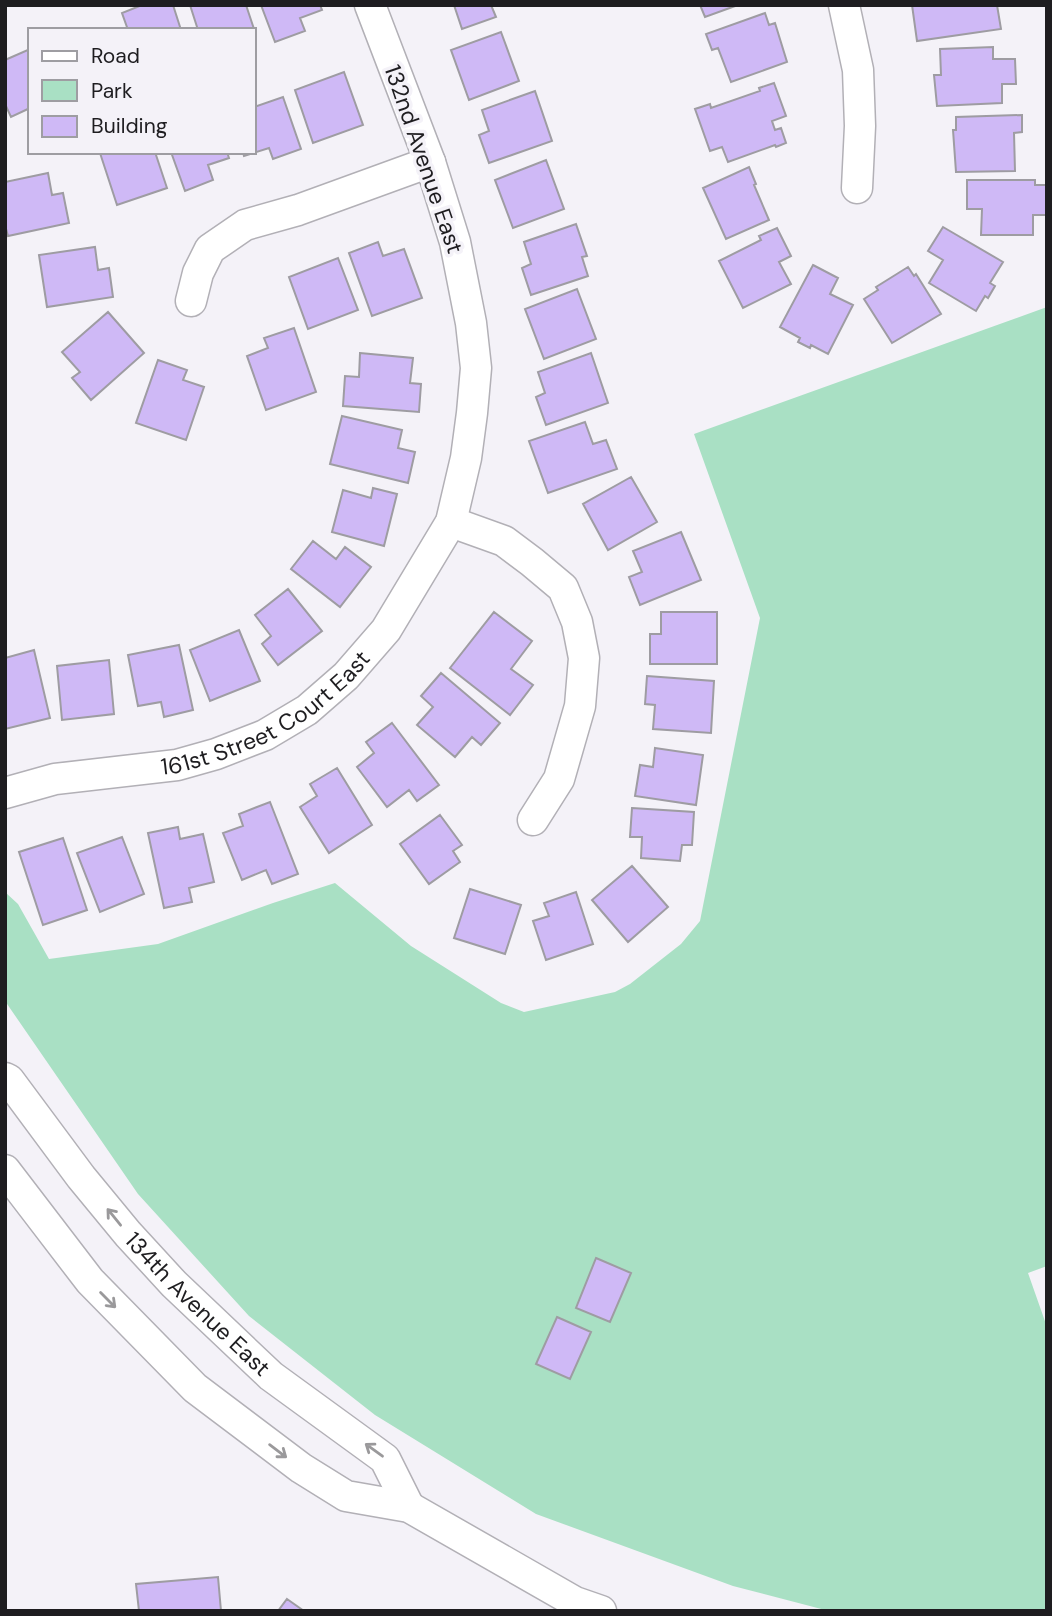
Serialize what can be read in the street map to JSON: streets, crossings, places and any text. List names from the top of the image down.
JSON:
{
  "streets": {
    "street": ["132nd Avenue East", "161st Street Court East", "134th Avenue East"]
  },
  "crossings": [
    ["132nd Avenue East", "161st Street Court East"]
  ],
  "legend": ["Road", "Park", "Building"]
}
